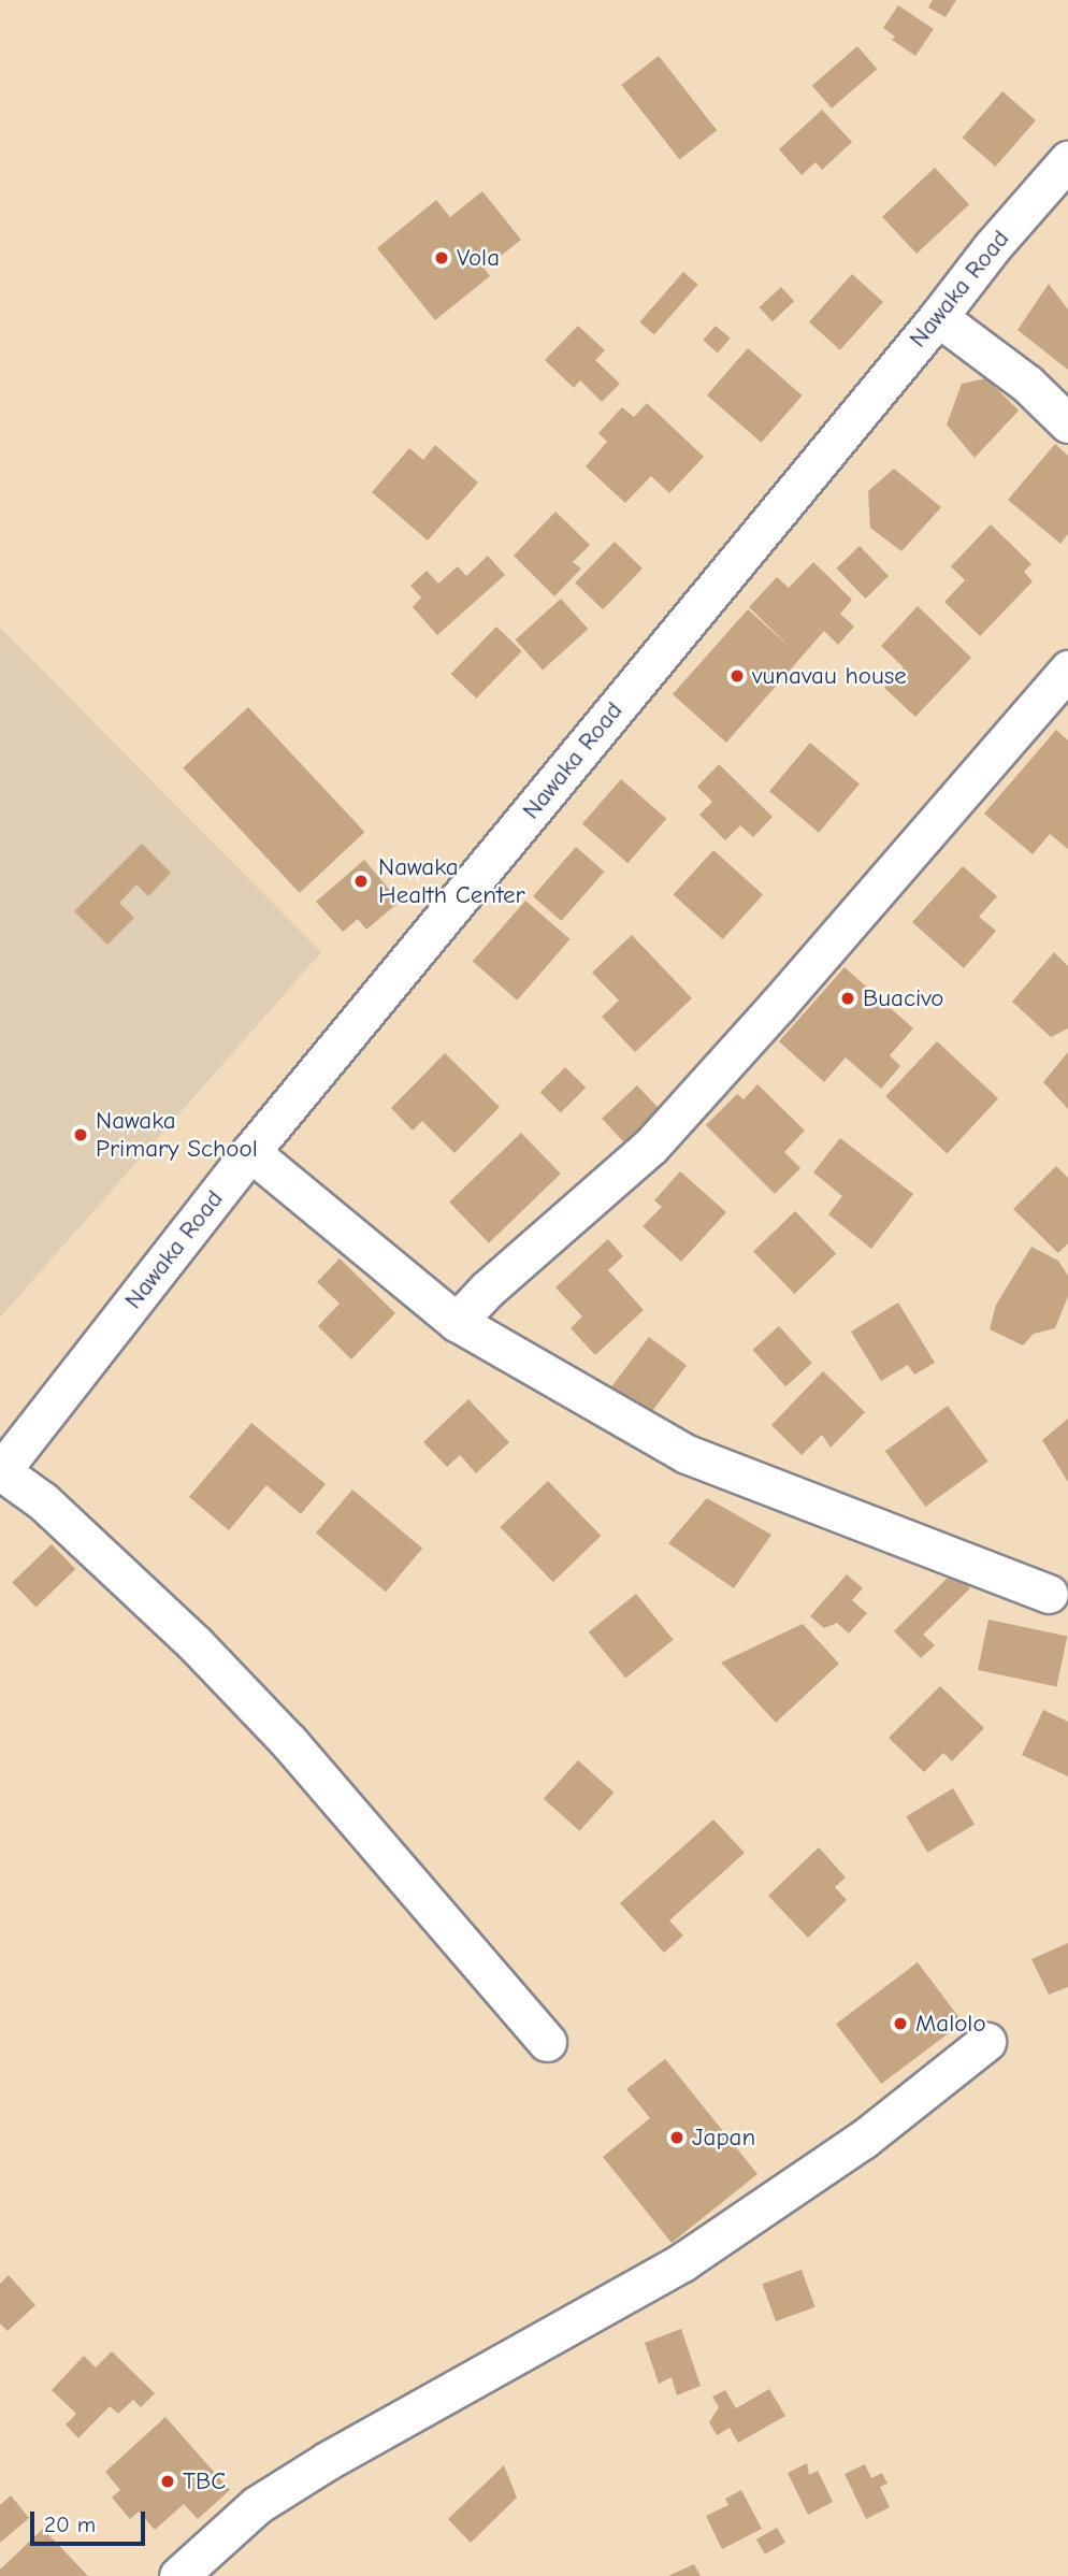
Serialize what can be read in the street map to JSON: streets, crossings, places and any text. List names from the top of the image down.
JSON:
{
  "streets": {
    "street": ["Nawaka Road"]
  },
  "places": [
    "Vola",
    "vunavau house",
    "Nawaka Health Center",
    "Buacivo",
    "Nawaka Primary School",
    "Malolo",
    "Japan",
    "TBC"
  ],
  "scale_bar": "20 m"
}
